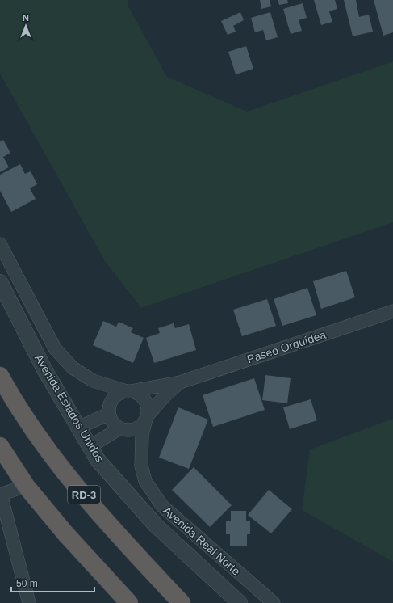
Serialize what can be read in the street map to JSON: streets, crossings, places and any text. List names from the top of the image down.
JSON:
{
  "streets": {
    "highway": ["RD-3"],
    "street": ["Paseo Orquídea", "Avenida Estados Unidos", "Avenida Real Norte"]
  },
  "crossings": [
    ["Paseo Orquídea", "Avenida Real Norte"]
  ],
  "scale_bar": "50 m",
  "north": "top"
}
